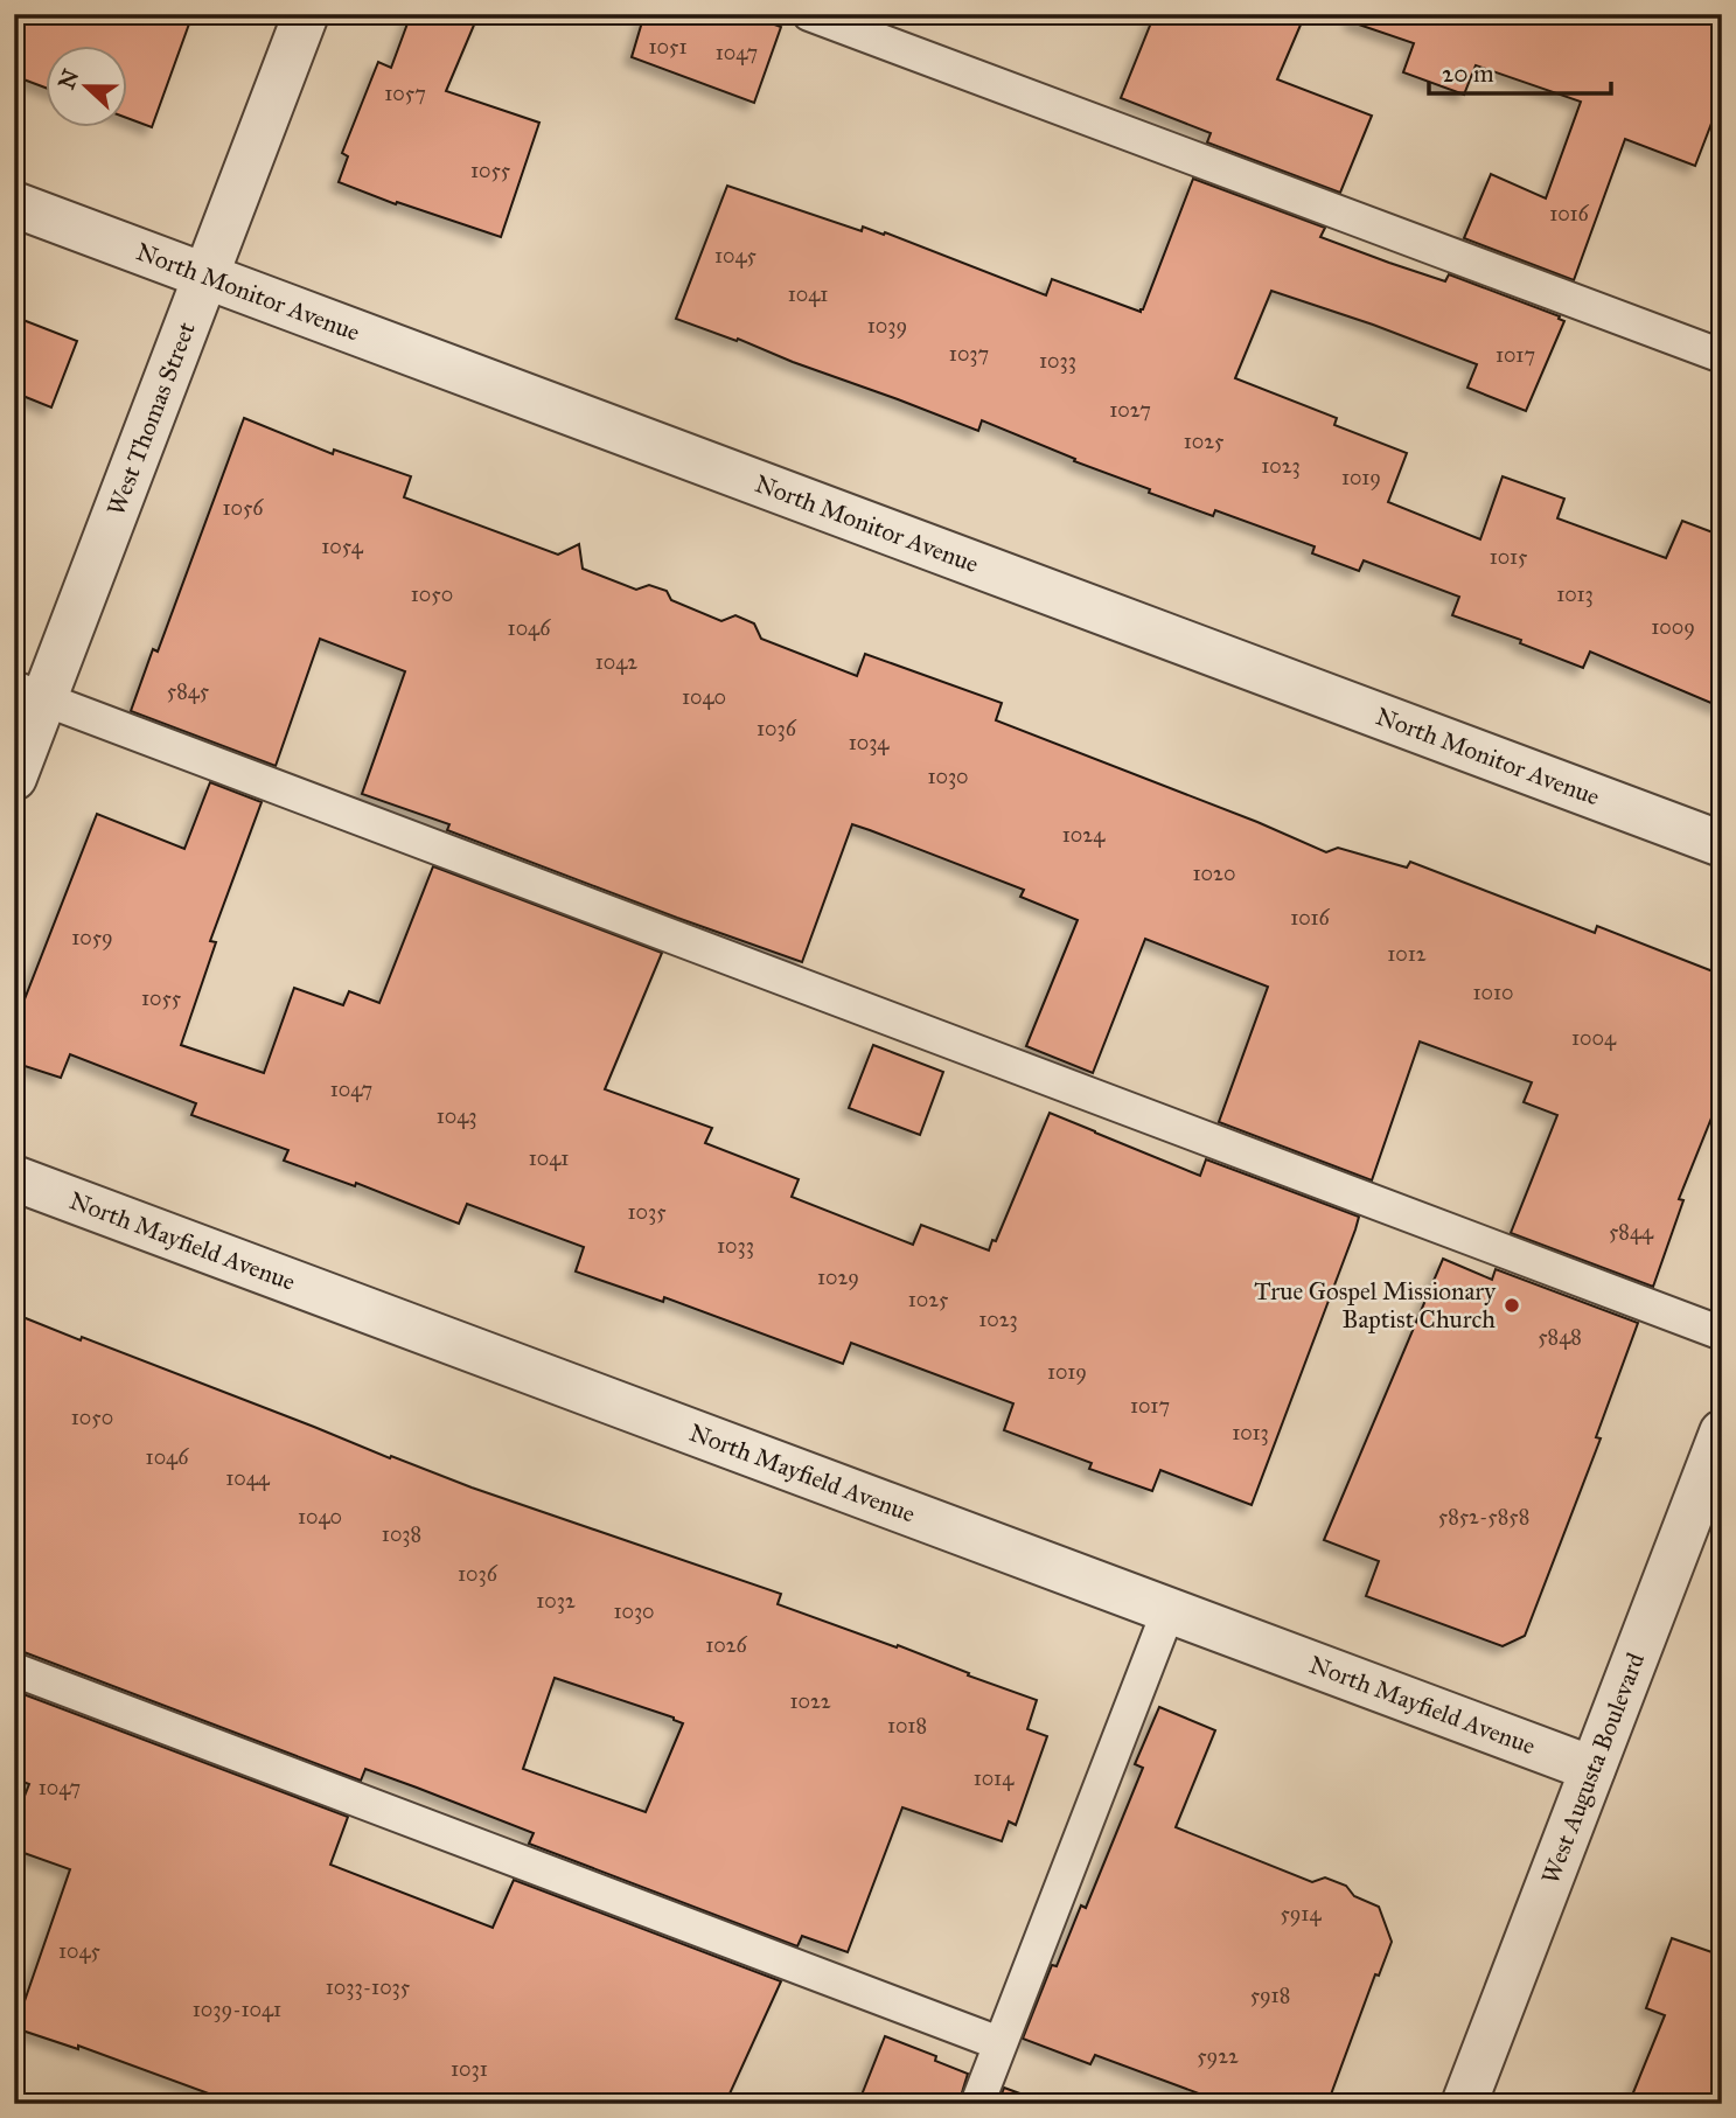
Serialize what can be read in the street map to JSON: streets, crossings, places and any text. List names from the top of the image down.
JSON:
{
  "streets": {
    "street": [
      "North Monitor Avenue",
      "West Thomas Street",
      "North Mayfield Avenue",
      "West Augusta Boulevard"
    ]
  },
  "crossings": [
    ["North Monitor Avenue", "West Thomas Street"],
    ["North Mayfield Avenue", "West Augusta Boulevard"]
  ],
  "places": ["True Gospel Missionary Baptist Church"],
  "house_numbers": [
    "1051",
    "1047",
    "1057",
    "1055",
    "1016",
    "1045",
    "1041",
    "1039",
    "1037",
    "1017",
    "1033",
    "1027",
    "1025",
    "1023",
    "1019",
    "1056",
    "1054",
    "1015",
    "1050",
    "1013",
    "1009",
    "1046",
    "1042",
    "5845",
    "1040",
    "1036",
    "1034",
    "1030",
    "1024",
    "1020",
    "1016",
    "1059",
    "1012",
    "1010",
    "1055",
    "1004",
    "1047",
    "1043",
    "1041",
    "1035",
    "5844",
    "1033",
    "1029",
    "1025",
    "1023",
    "5848",
    "1019",
    "1017",
    "1050",
    "1013",
    "1046",
    "1044",
    "1040",
    "5852-5858",
    "1038",
    "1036",
    "1032",
    "1030",
    "1026",
    "1022",
    "1018",
    "1014",
    "1047",
    "5914",
    "1045",
    "1033-1035",
    "5918",
    "1039-1041",
    "5922",
    "1031"
  ],
  "scale_bar": "20 m",
  "north": "left"
}
